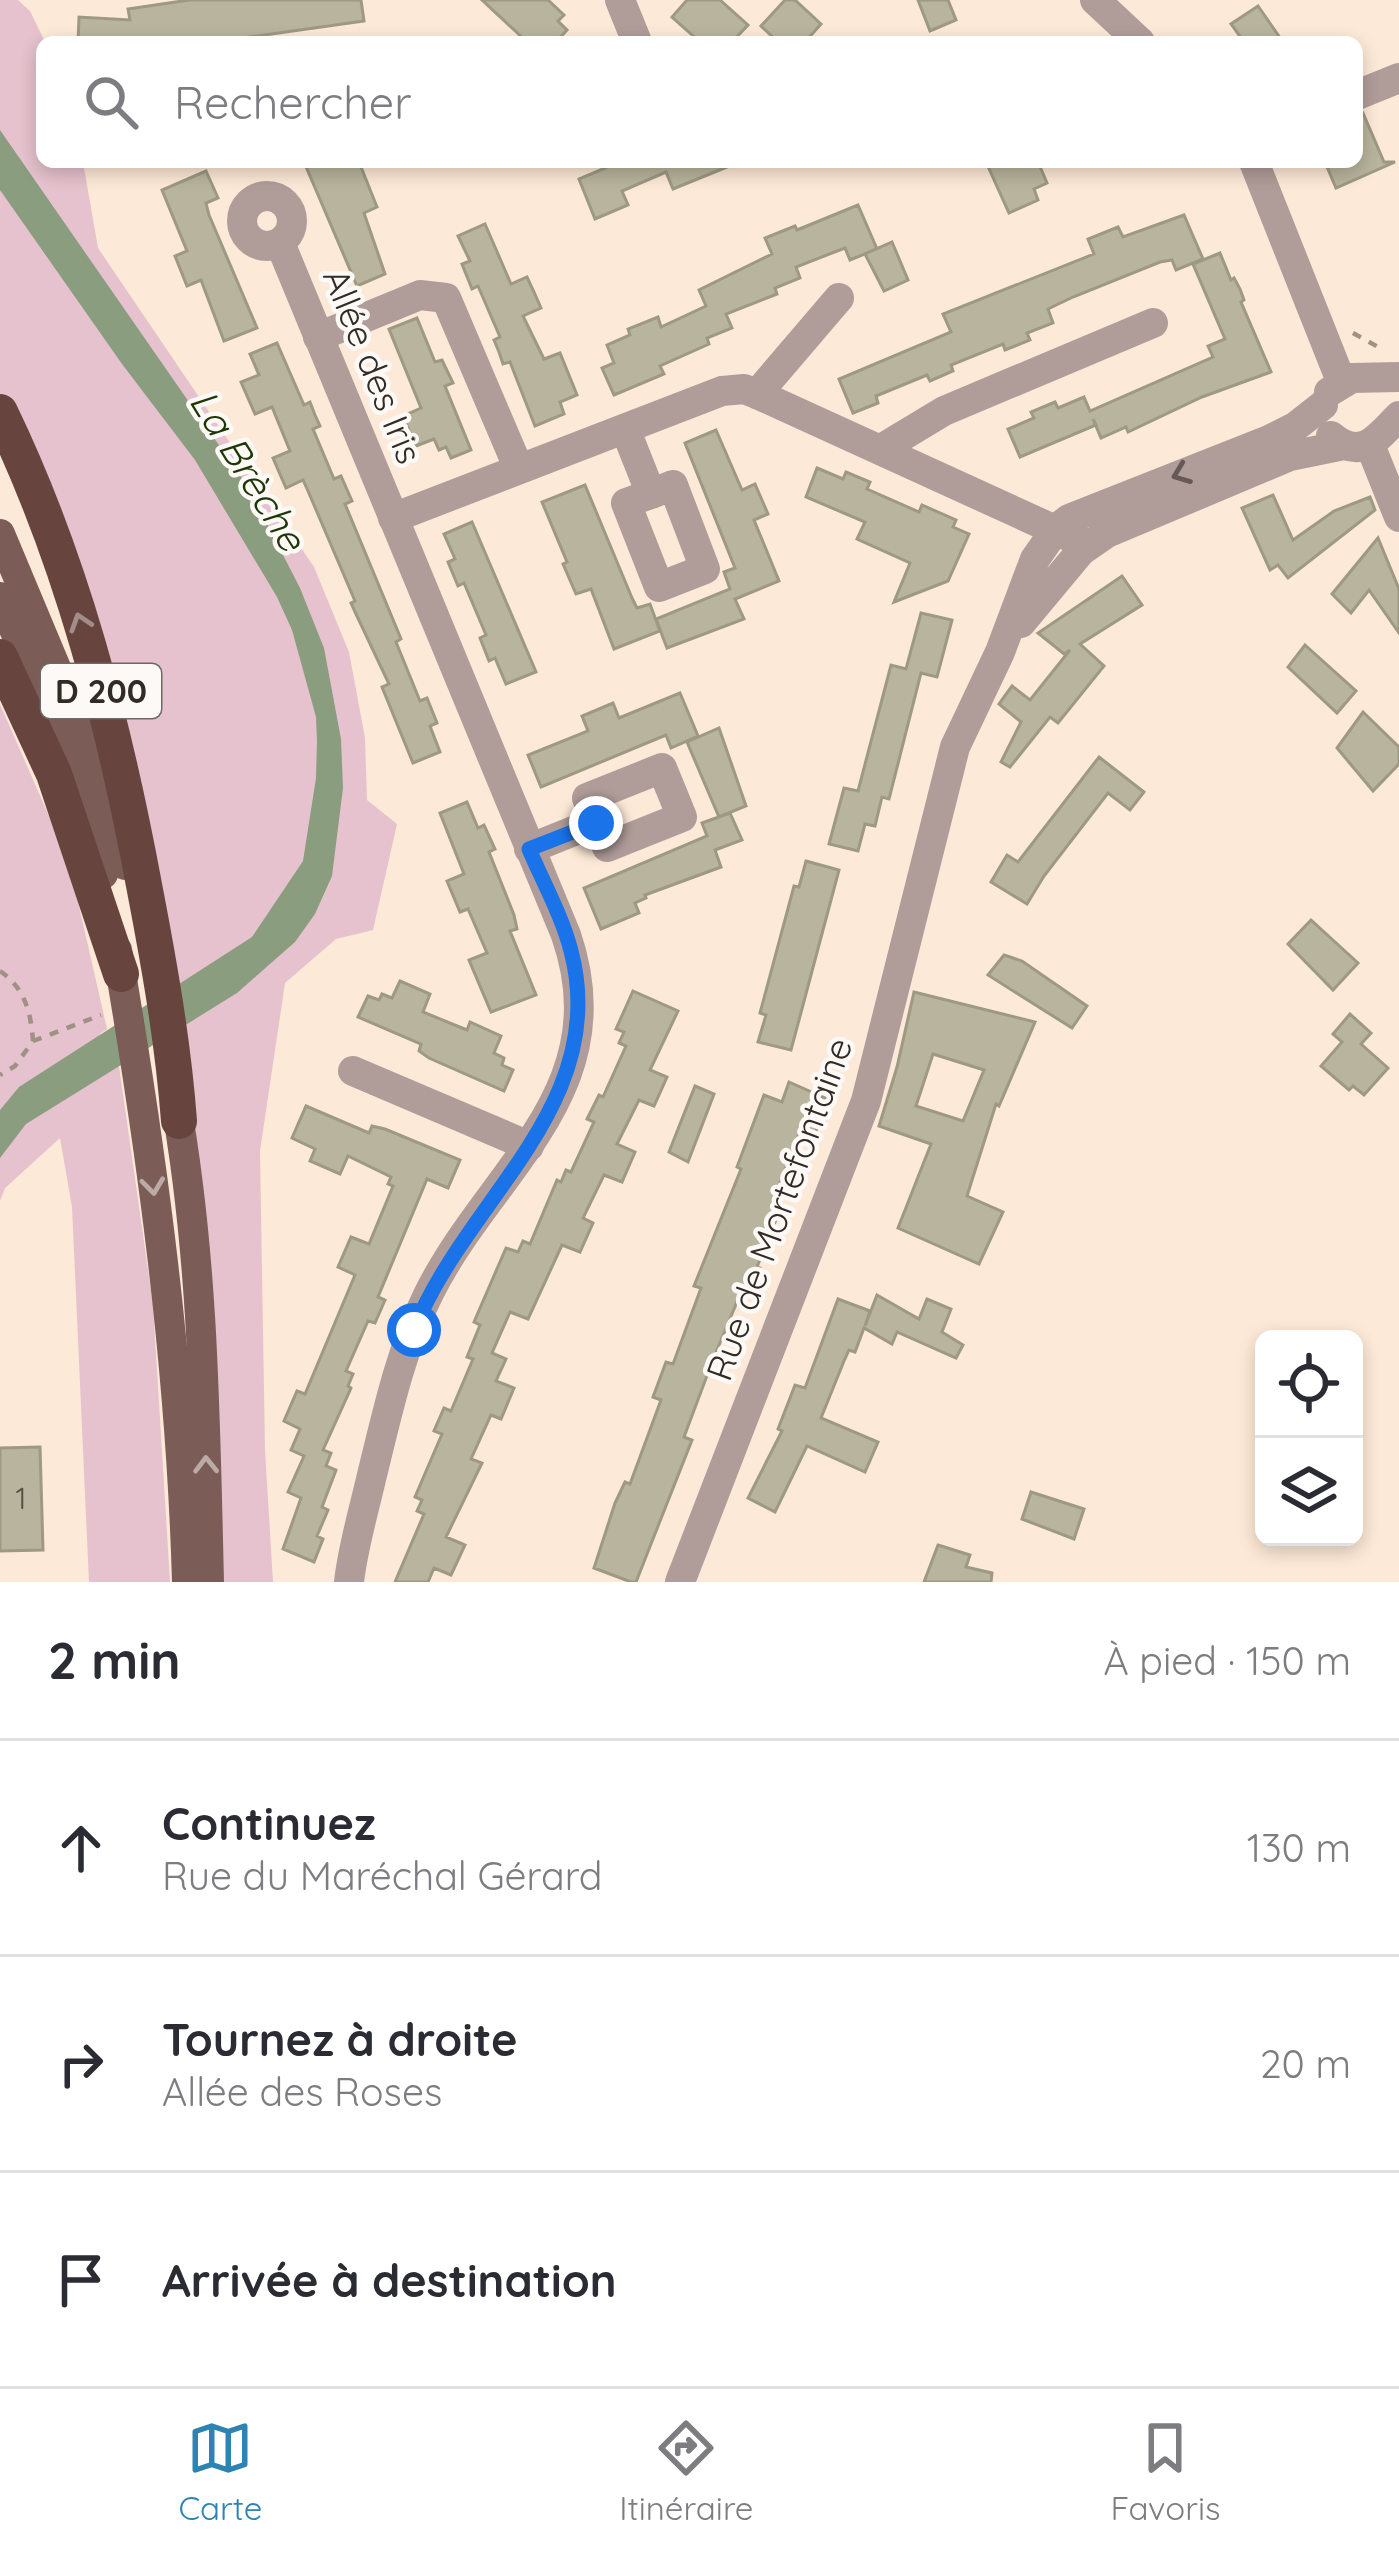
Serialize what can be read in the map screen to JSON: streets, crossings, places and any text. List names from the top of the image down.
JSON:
{
  "streets": {
    "highway": ["D 200"],
    "street": ["Allée des Iris", "Rue de Mortefontaine"]
  },
  "water": ["La Brèche"],
  "house_numbers": ["1"],
  "page": {
    "search": "Rechercher",
    "heading": ["2 min", "À pied · 150 m"],
    "list": [
      ["Continuez", "Rue du Maréchal Gérard", "130 m"],
      ["Tournez à droite", "Allée des Roses", "20 m"],
      "Arrivée à destination"
    ],
    "nav": ["Carte", "Itinéraire", "Favoris"]
  }
}
